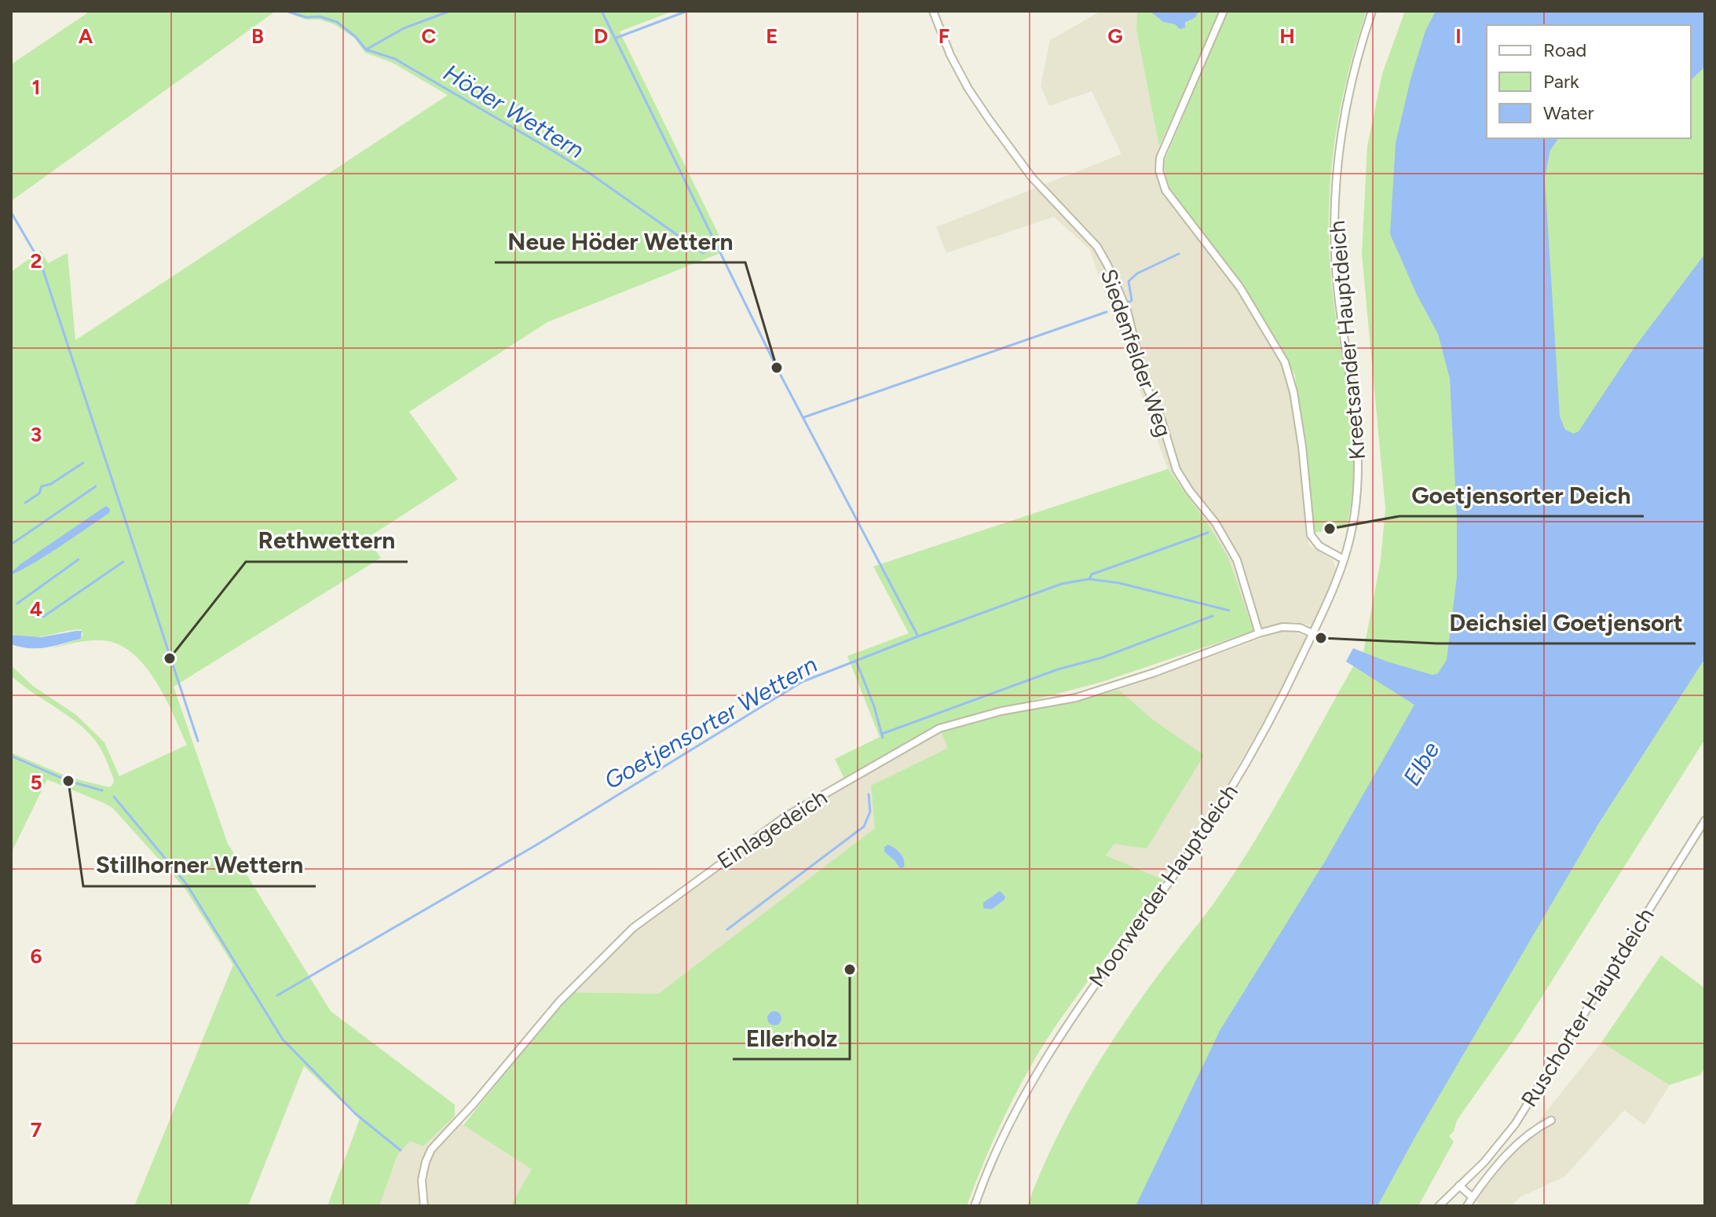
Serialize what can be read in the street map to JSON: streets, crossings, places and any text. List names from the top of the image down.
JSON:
{
  "streets": {
    "street": [
      "Kreetsander Hauptdeich",
      "Siedenfelder Weg",
      "Einlagedeich",
      "Moorwerder Hauptdeich",
      "Ruschorter Hauptdeich"
    ]
  },
  "crossings": [
    ["Kreetsander Hauptdeich", "Moorwerder Hauptdeich"],
    ["Siedenfelder Weg", "Einlagedeich"]
  ],
  "water": ["Höder Wettern", "Goetjensorter Wettern", "Elbe"],
  "places": [
    "Neue Höder Wettern",
    "Goetjensorter Deich",
    "Deichsiel Goetjensort",
    "Rethwettern",
    "Stillhorner Wettern",
    "Ellerholz"
  ],
  "legend": ["Road", "Park", "Water"],
  "grid": {
    "columns": [
      "A",
      "B",
      "C",
      "D",
      "E",
      "F",
      "G",
      "H",
      "I"
    ],
    "rows": [
      "1",
      "2",
      "3",
      "4",
      "5",
      "6",
      "7"
    ]
  }
}
